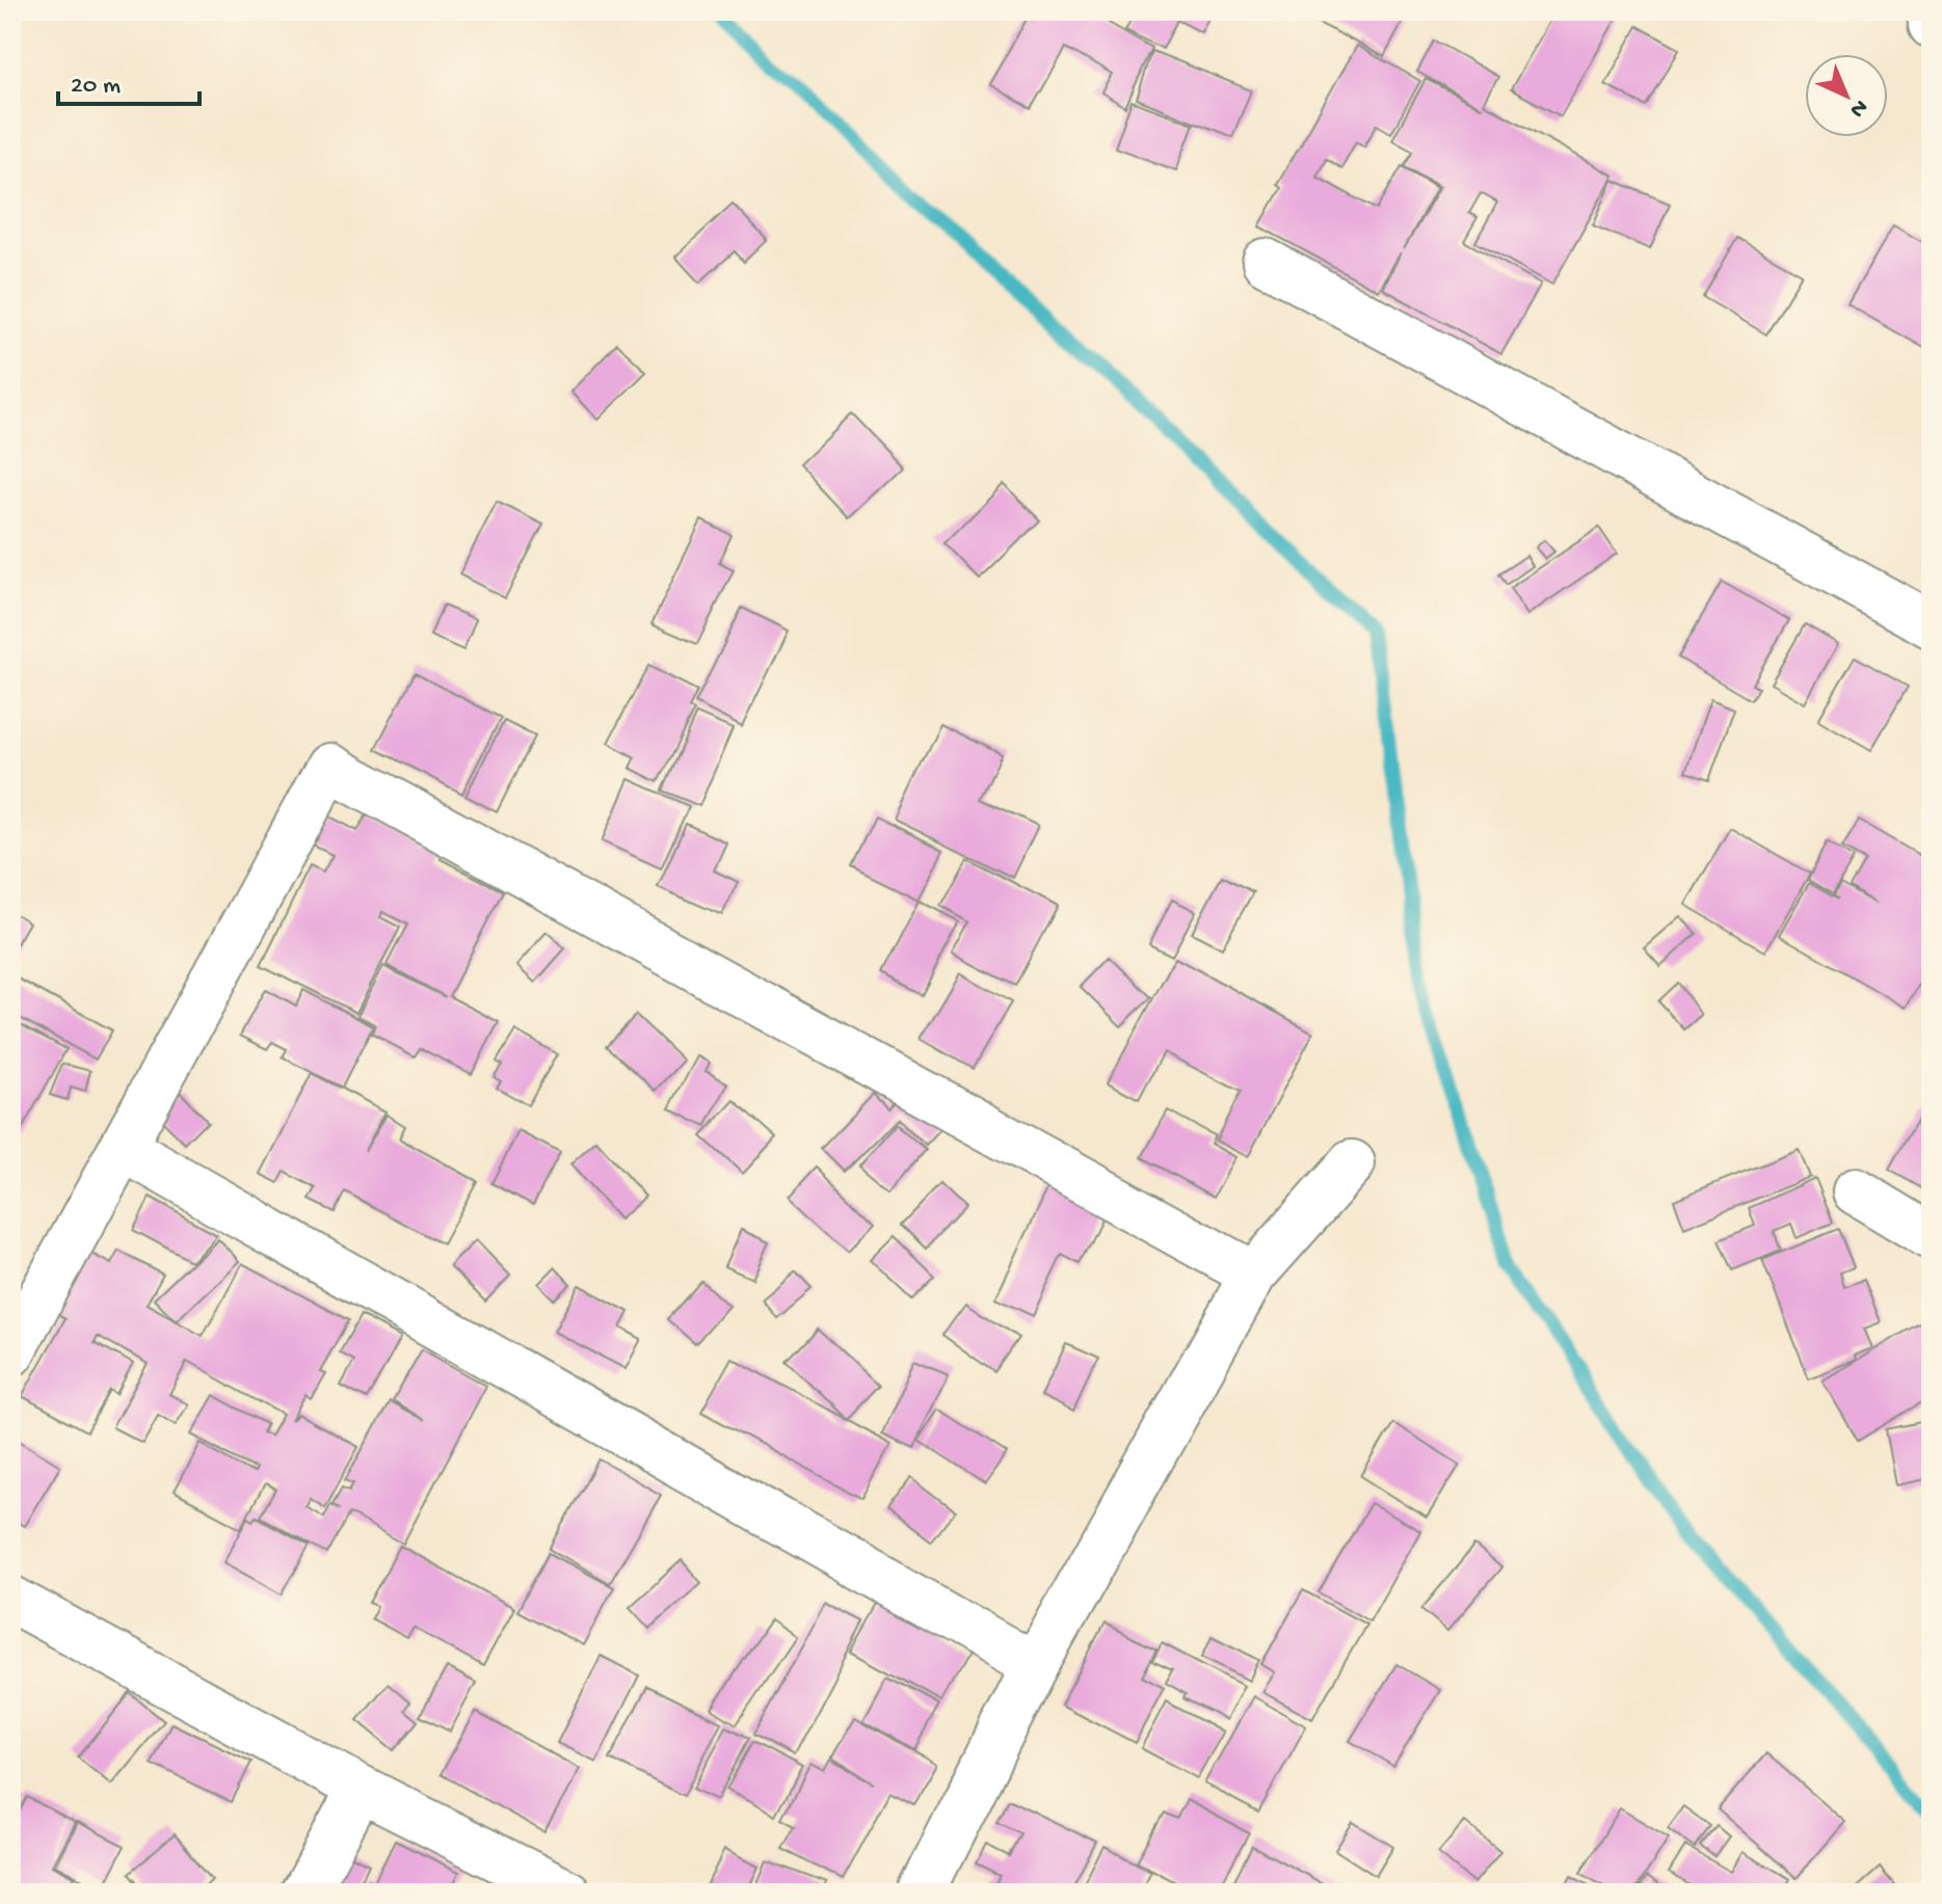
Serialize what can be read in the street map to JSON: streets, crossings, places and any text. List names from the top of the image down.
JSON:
{
  "scale_bar": "20 m",
  "north": "bottom right"
}
